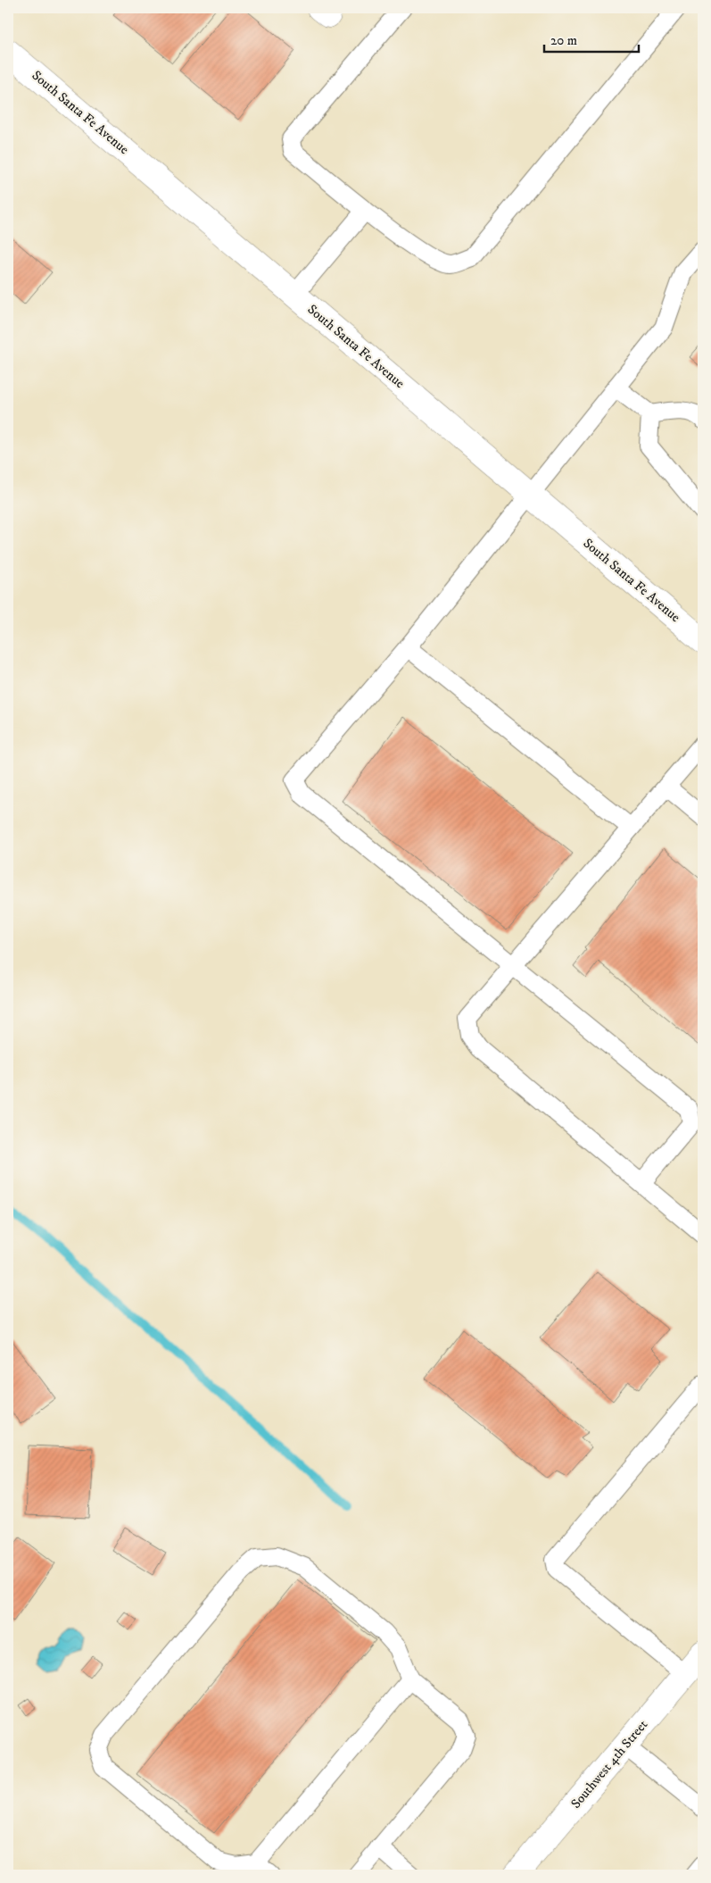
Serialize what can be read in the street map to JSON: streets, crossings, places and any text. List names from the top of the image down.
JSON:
{
  "streets": {
    "main road": ["South Santa Fe Avenue", "Southwest 4th Street"]
  },
  "scale_bar": "20 m"
}
